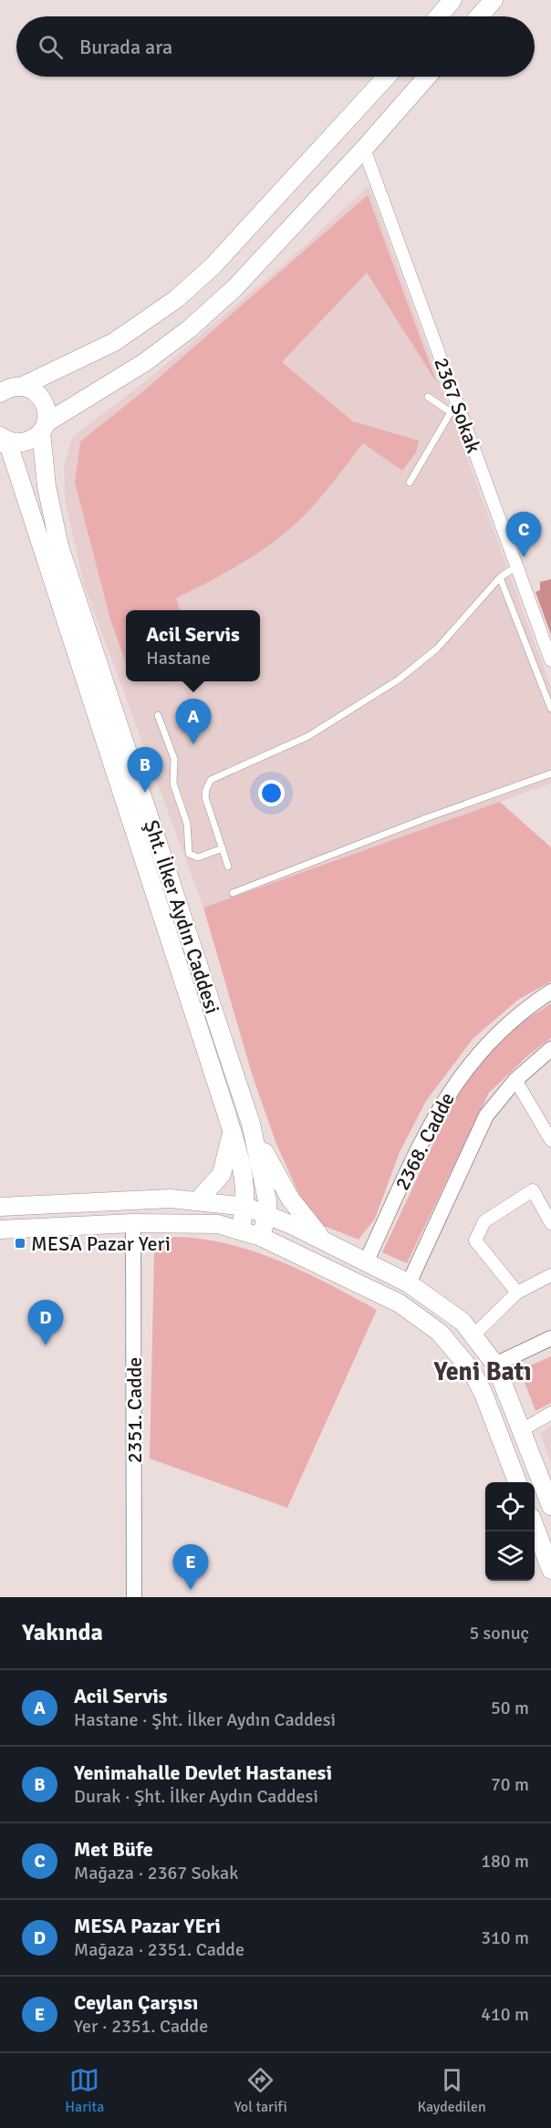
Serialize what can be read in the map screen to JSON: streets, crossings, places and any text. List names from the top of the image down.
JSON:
{
  "streets": {
    "main road": ["Şht. İlker Aydın Caddesi"],
    "street": ["2367 Sokak", "2368. Cadde", "2351. Cadde"]
  },
  "districts": ["Yeni Batı"],
  "places": {
    "transit": ["MESA Pazar Yeri"]
  },
  "page": {
    "search": "Burada ara",
    "pins": [
      "C",
      "A",
      "B",
      "D",
      "E"
    ],
    "popup": ["Acil Servis", "Hastane"],
    "heading": ["Yakında", "5 sonuç"],
    "list": [
      {
        "mark": "A",
        "name": "Acil Servis",
        "note": "Hastane · Şht. İlker Aydın Caddesi",
        "value": "50 m"
      },
      {
        "mark": "B",
        "name": "Yenimahalle Devlet Hastanesi",
        "note": "Durak · Şht. İlker Aydın Caddesi",
        "value": "70 m"
      },
      {
        "mark": "C",
        "name": "Met Büfe",
        "note": "Mağaza · 2367 Sokak",
        "value": "180 m"
      },
      {
        "mark": "D",
        "name": "MESA Pazar YEri",
        "note": "Mağaza · 2351. Cadde",
        "value": "310 m"
      },
      {
        "mark": "E",
        "name": "Ceylan Çarşısı",
        "note": "Yer · 2351. Cadde",
        "value": "410 m"
      }
    ],
    "nav": ["Harita", "Yol tarifi", "Kaydedilen"]
  }
}
